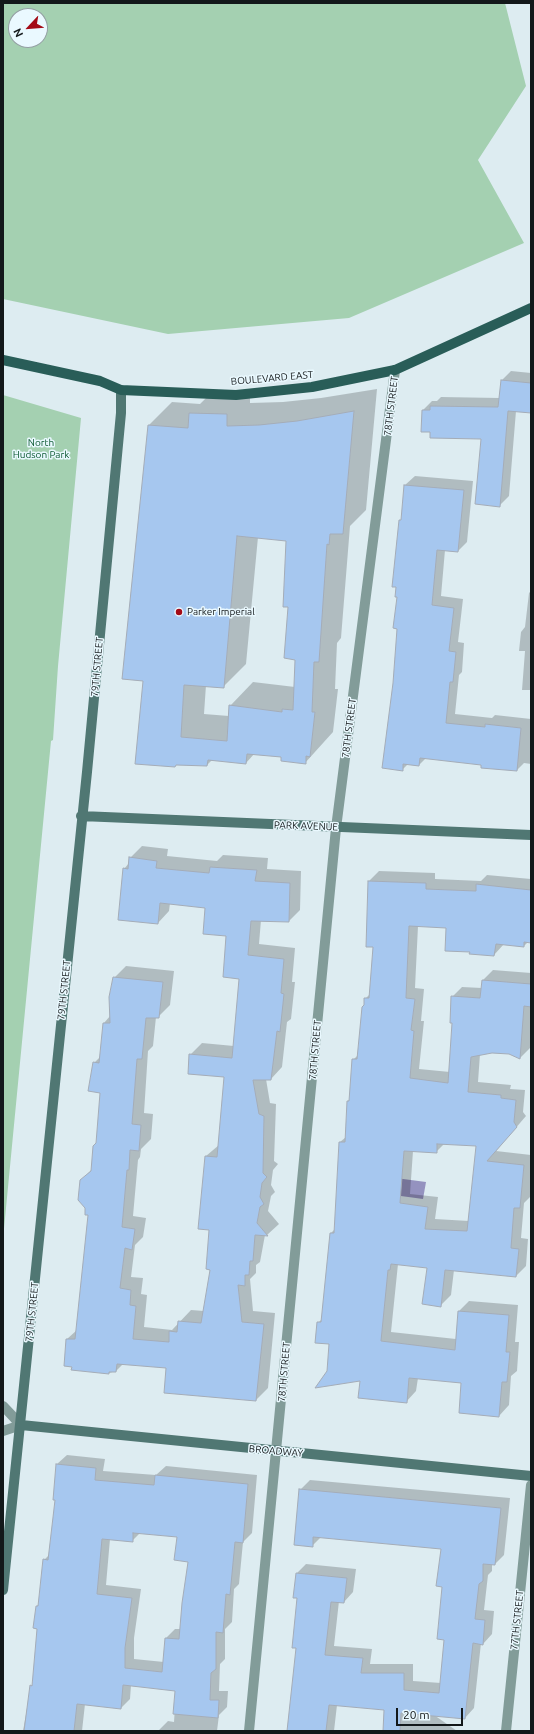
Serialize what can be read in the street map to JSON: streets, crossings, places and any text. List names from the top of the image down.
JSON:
{
  "streets": {
    "main road": ["BOULEVARD EAST"],
    "street": [
      "78TH STREET",
      "79TH STREET",
      "PARK AVENUE",
      "BROADWAY",
      "77TH STREET"
    ]
  },
  "crossings": [
    ["BOULEVARD EAST", "78TH STREET"],
    ["BOULEVARD EAST", "79TH STREET"],
    ["78TH STREET", "PARK AVENUE"],
    ["78TH STREET", "BROADWAY"],
    ["79TH STREET", "PARK AVENUE"],
    ["79TH STREET", "BROADWAY"]
  ],
  "parks": ["North Hudson Park"],
  "places": ["Parker Imperial"],
  "scale_bar": "20 m",
  "north": "bottom left"
}
